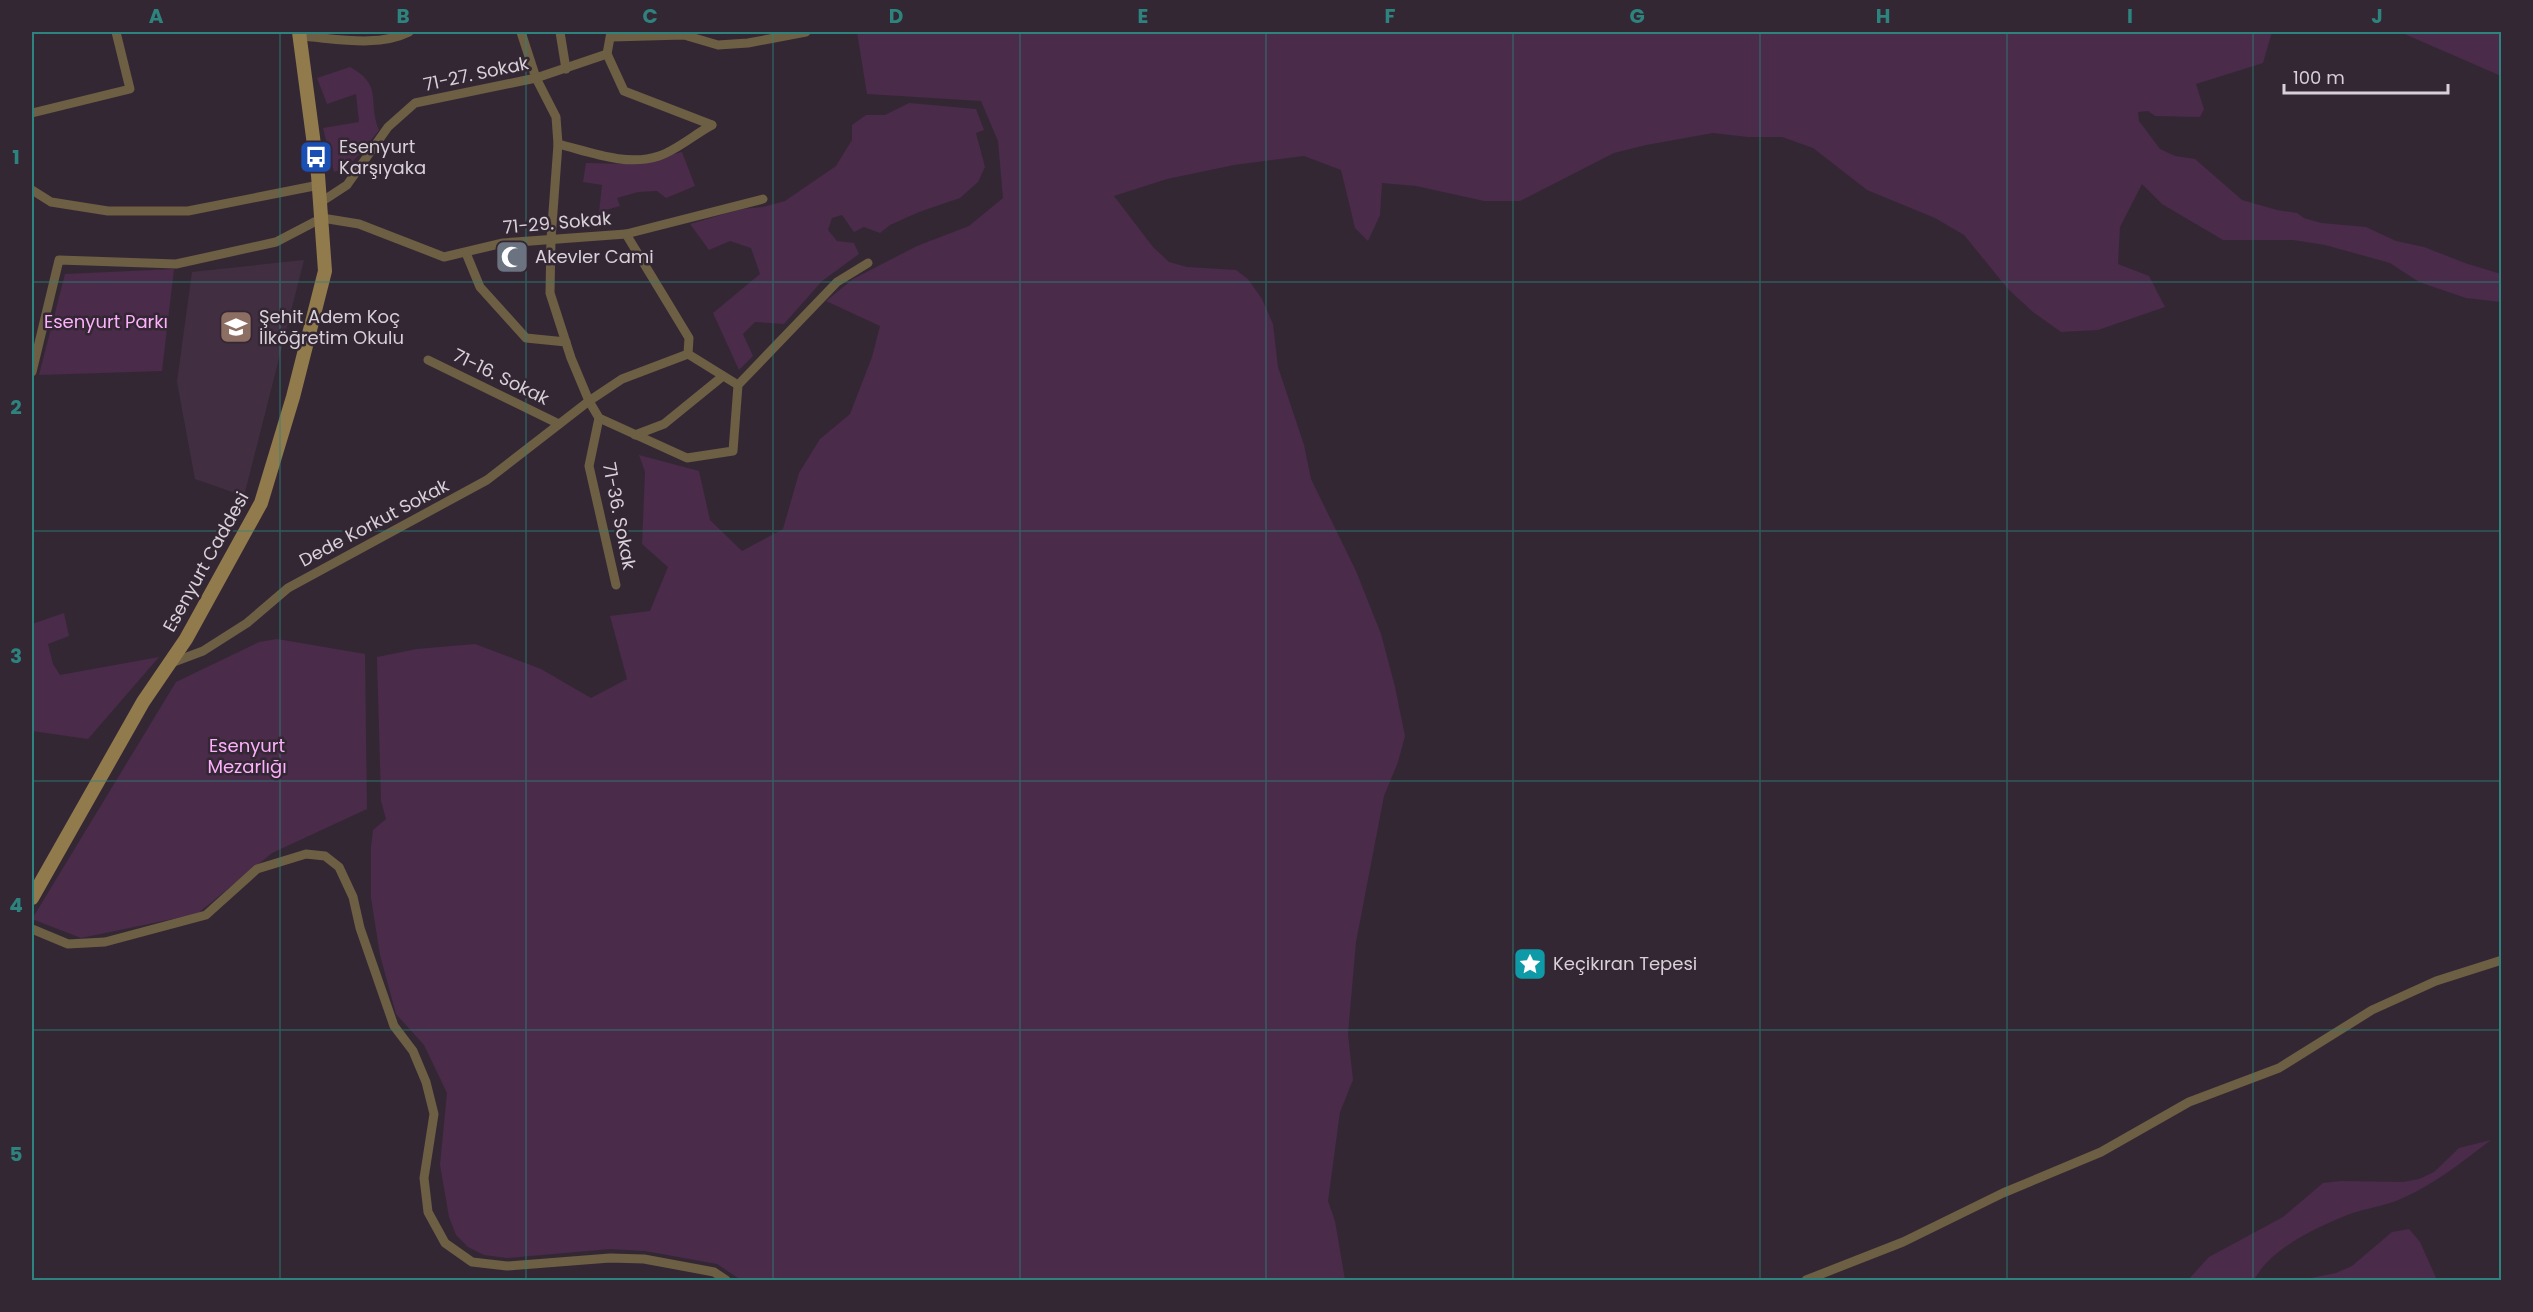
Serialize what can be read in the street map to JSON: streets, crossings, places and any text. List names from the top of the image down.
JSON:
{
  "streets": {
    "street": [
      "71-27. Sokak",
      "71-29. Sokak",
      "71-16. Sokak",
      "71-36. Sokak",
      "Dede Korkut Sokak",
      "Esenyurt Caddesi"
    ]
  },
  "crossings": [
    ["71-27. Sokak", "Esenyurt Caddesi"],
    ["71-29. Sokak", "Esenyurt Caddesi"],
    ["71-16. Sokak", "Dede Korkut Sokak"],
    ["Dede Korkut Sokak", "Esenyurt Caddesi"]
  ],
  "parks": ["Esenyurt Parkı", "Esenyurt Mezarlığı"],
  "places": {
    "bus stop": ["Esenyurt Karşıyaka"],
    "mosque": ["Akevler Cami"],
    "school or university": ["Şehit Adem Koç İlköğretim Okulu"],
    "place": ["Keçikıran Tepesi"]
  },
  "scale_bar": "100 m",
  "grid": {
    "columns": [
      "A",
      "B",
      "C",
      "D",
      "E",
      "F",
      "G",
      "H",
      "I",
      "J"
    ],
    "rows": [
      "1",
      "2",
      "3",
      "4",
      "5"
    ]
  }
}
